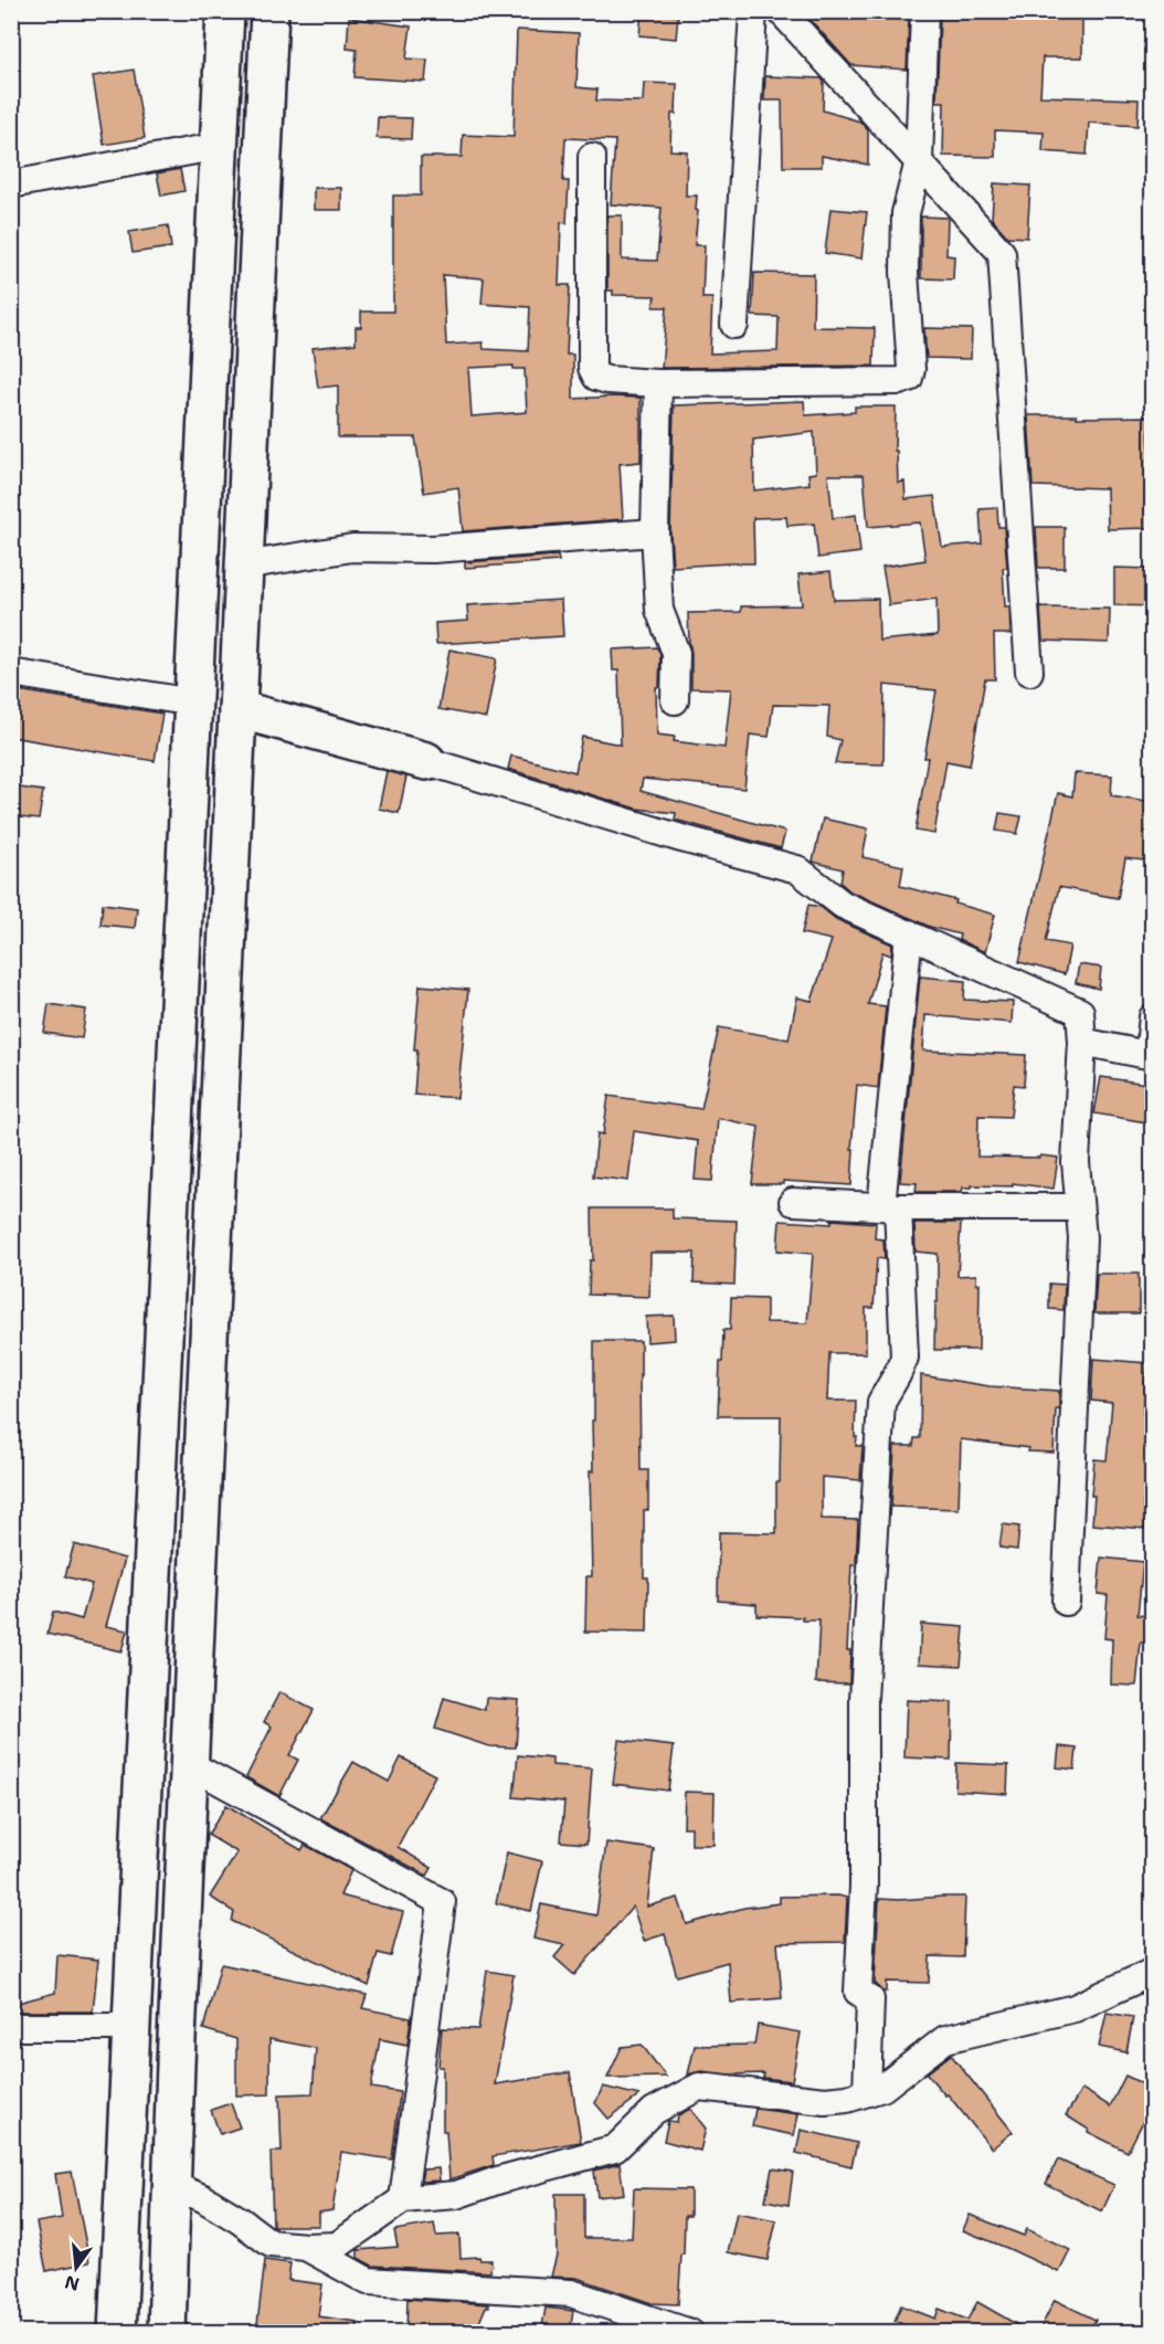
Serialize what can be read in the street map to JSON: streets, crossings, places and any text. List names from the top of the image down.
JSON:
{
  "north": "bottom"
}
